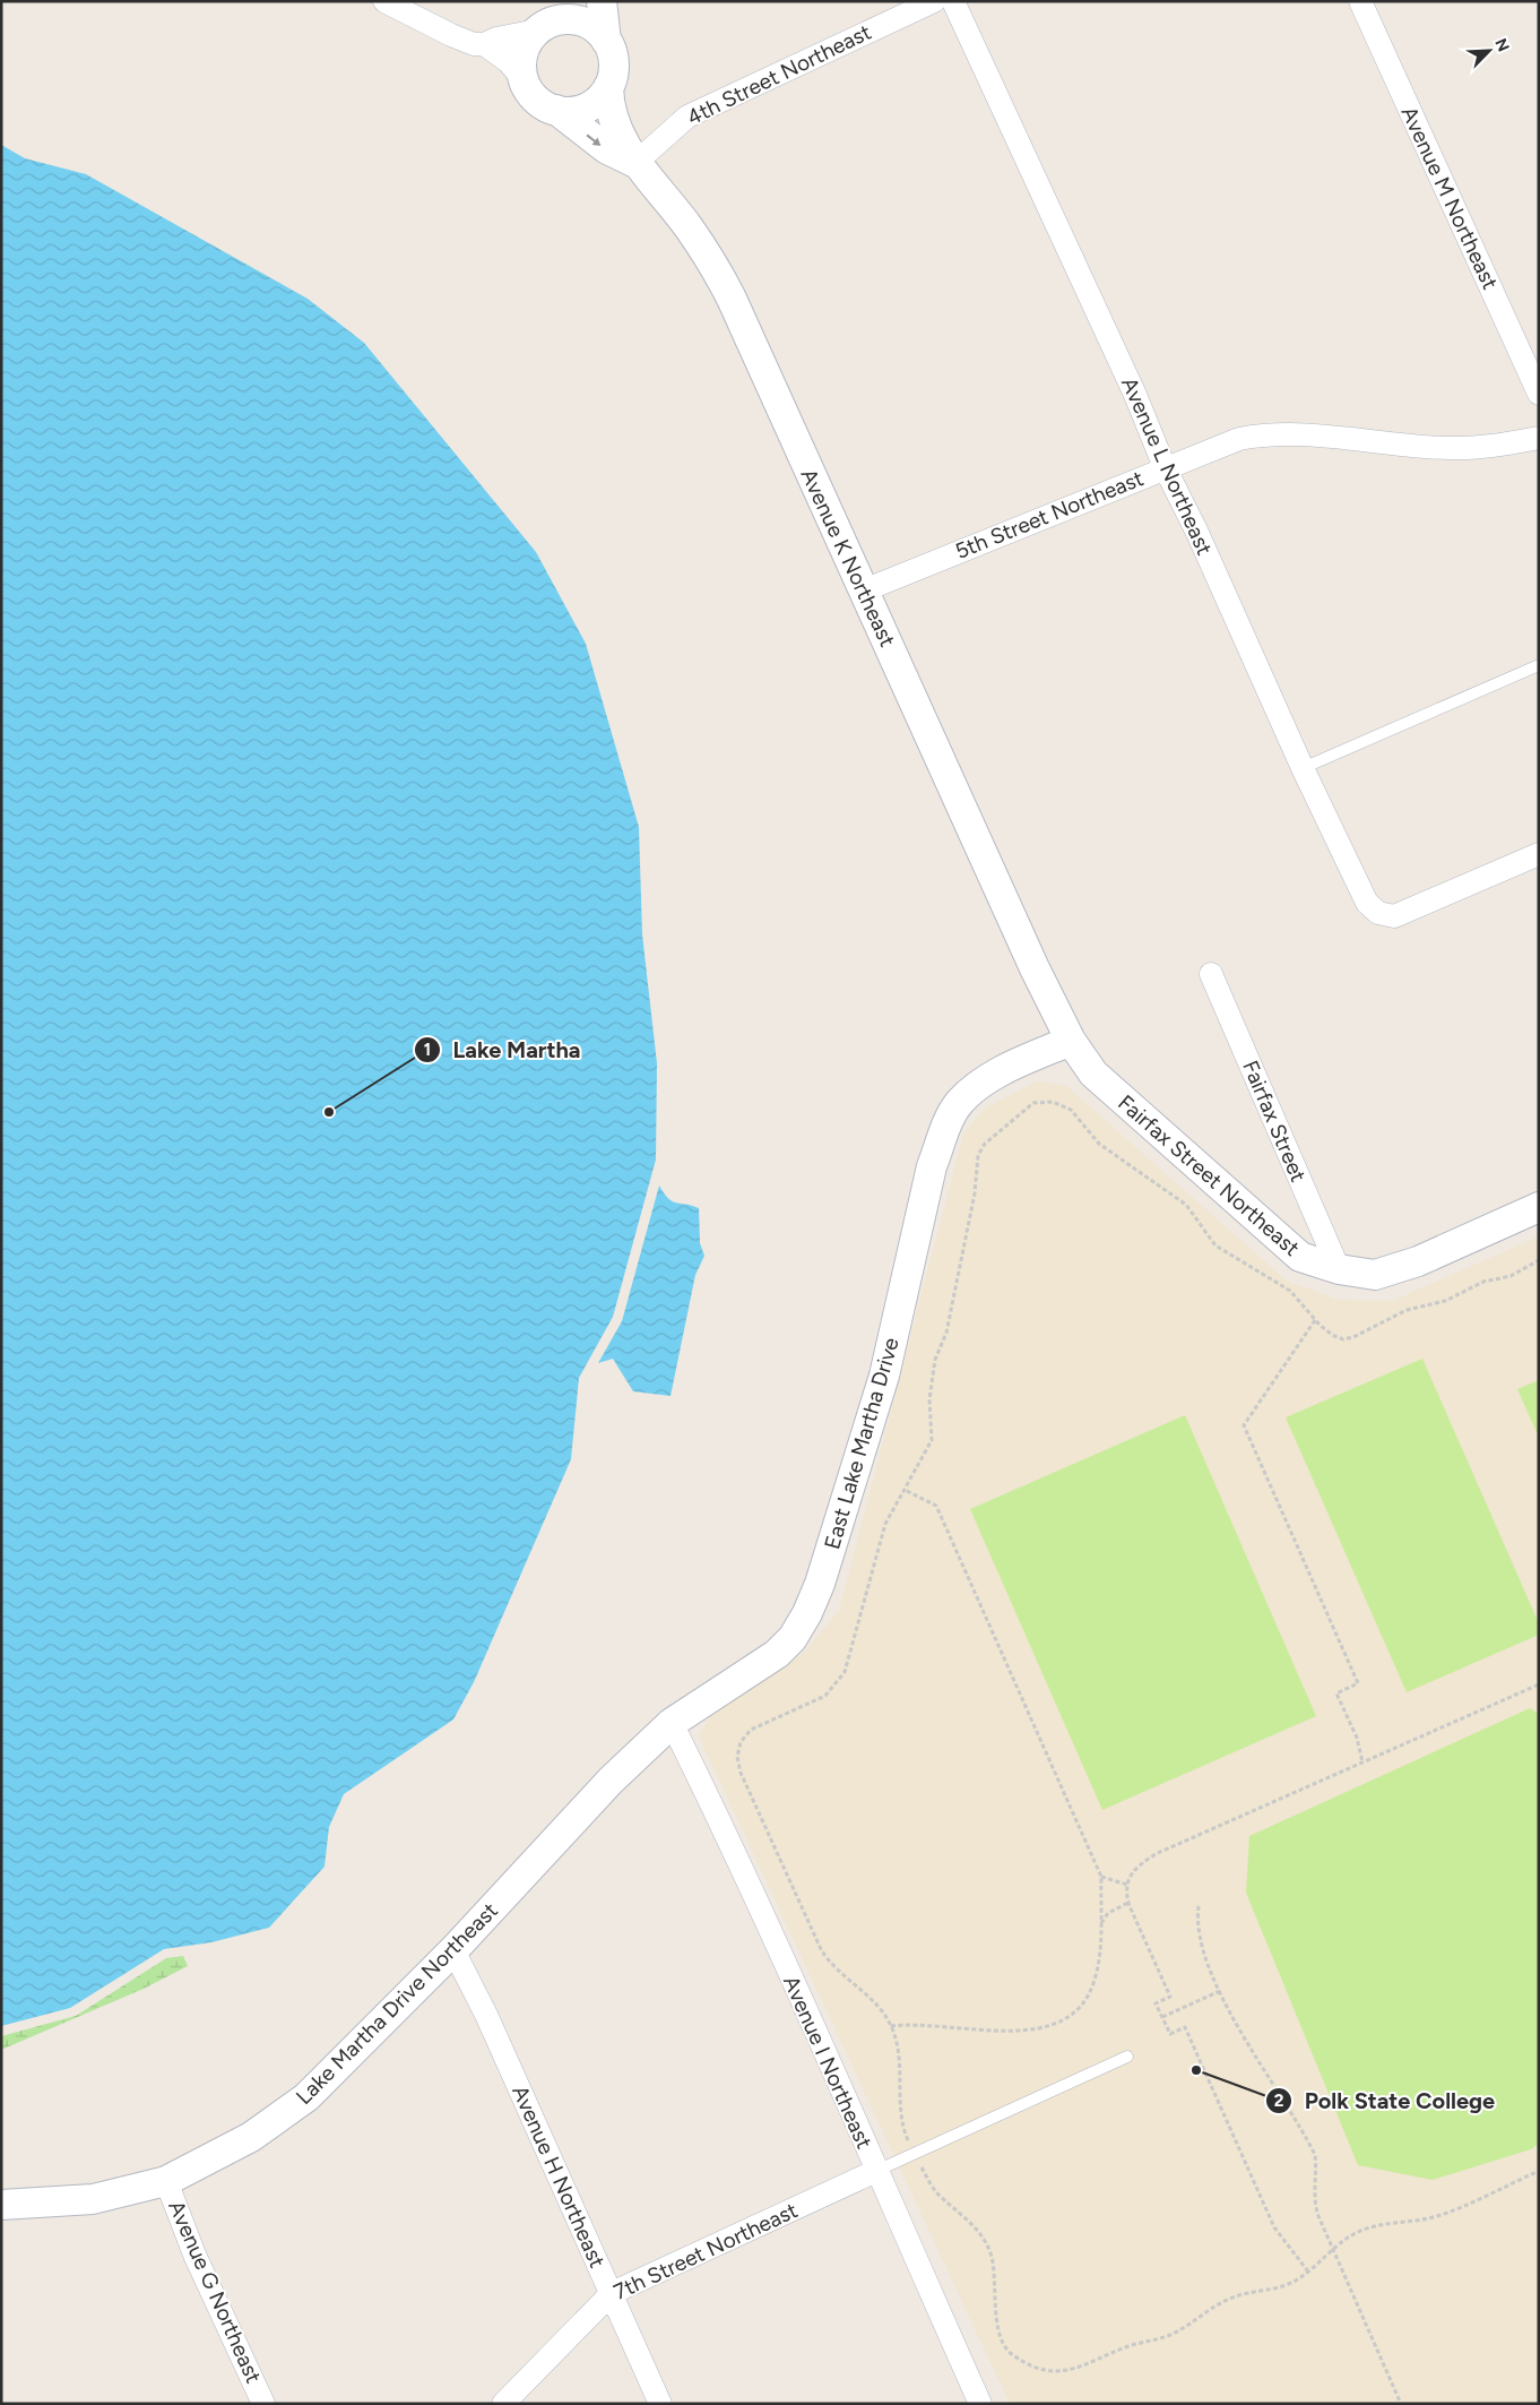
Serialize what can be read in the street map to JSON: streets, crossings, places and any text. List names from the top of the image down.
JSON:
{
  "streets": {
    "street": [
      "4th Street Northeast",
      "Avenue M Northeast",
      "Avenue L Northeast",
      "5th Street Northeast",
      "Avenue K Northeast",
      "Fairfax Street",
      "Fairfax Street Northeast",
      "East Lake Martha Drive",
      "Lake Martha Drive Northeast",
      "Avenue I Northeast",
      "Avenue H Northeast",
      "7th Street Northeast",
      "Avenue G Northeast"
    ]
  },
  "crossings": [
    ["4th Street Northeast", "Avenue K Northeast"],
    ["Avenue L Northeast", "5th Street Northeast"],
    ["5th Street Northeast", "Avenue K Northeast"],
    ["Avenue K Northeast", "Fairfax Street Northeast"],
    ["Fairfax Street", "Fairfax Street Northeast"],
    ["Fairfax Street Northeast", "East Lake Martha Drive"],
    ["East Lake Martha Drive", "Lake Martha Drive Northeast"],
    ["East Lake Martha Drive", "Avenue I Northeast"],
    ["Lake Martha Drive Northeast", "Avenue I Northeast"],
    ["Lake Martha Drive Northeast", "Avenue H Northeast"],
    ["Lake Martha Drive Northeast", "Avenue G Northeast"],
    ["Avenue I Northeast", "7th Street Northeast"],
    ["Avenue H Northeast", "7th Street Northeast"]
  ],
  "places": ["Lake Martha", "Polk State College"],
  "north": "top right"
}
